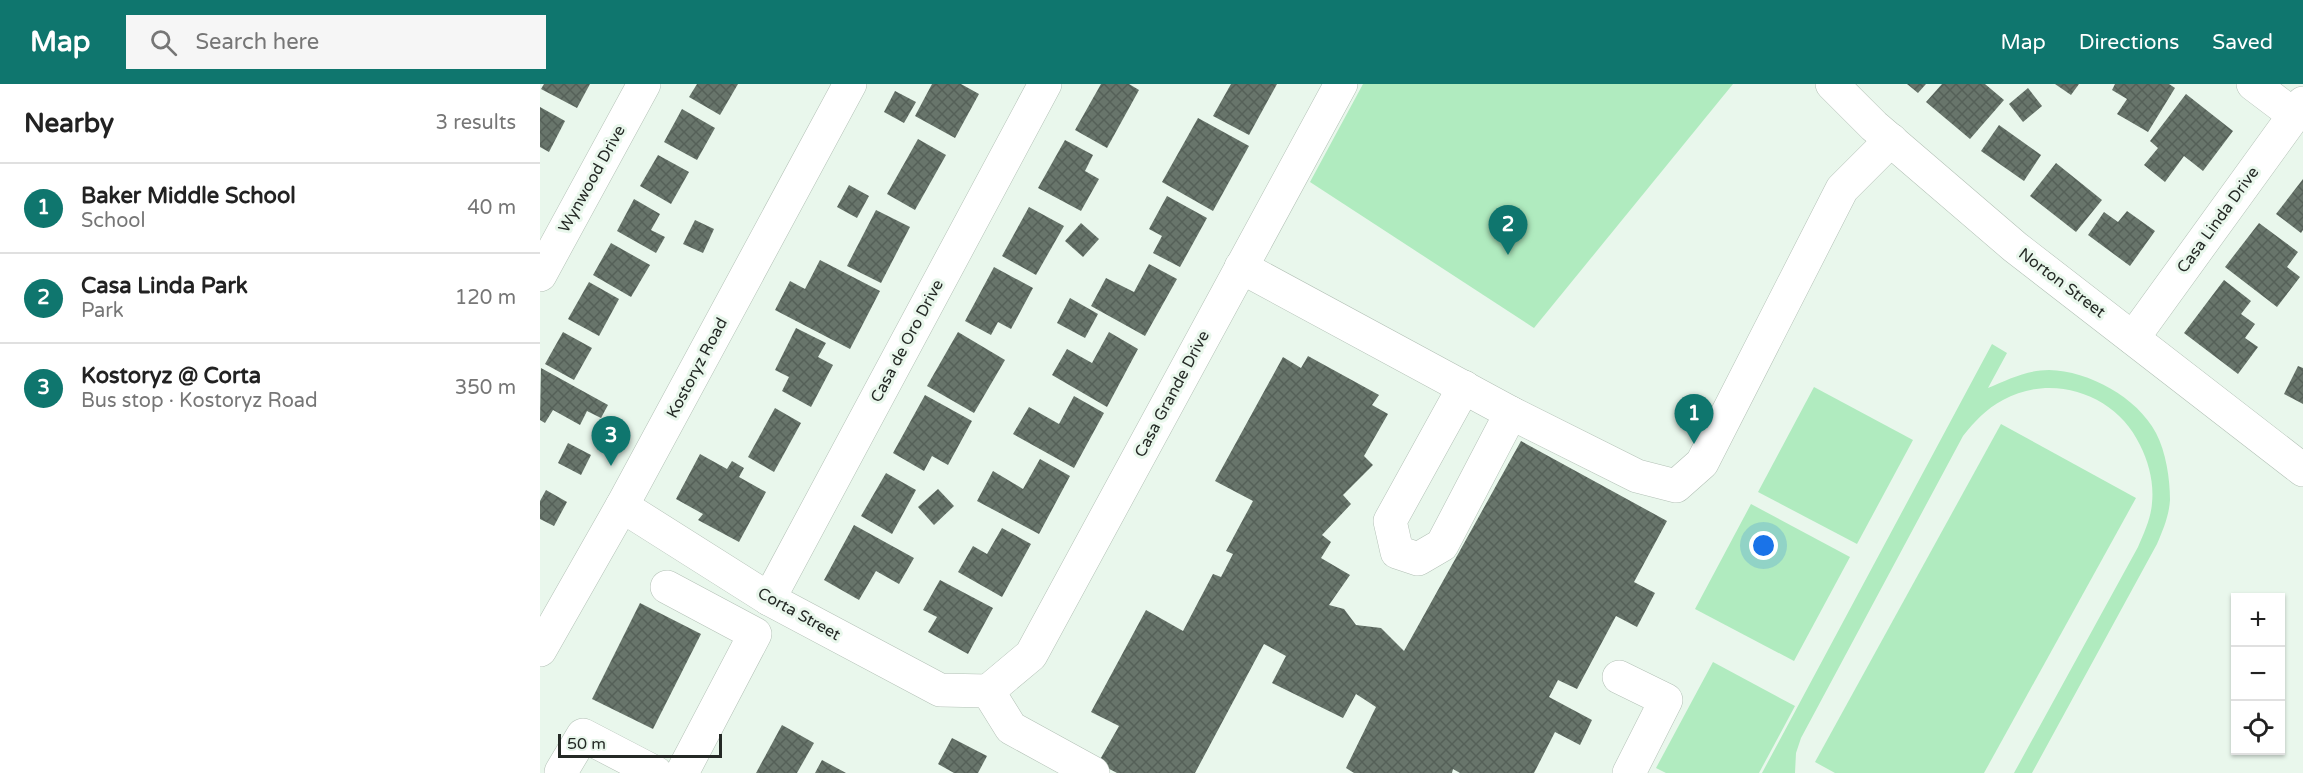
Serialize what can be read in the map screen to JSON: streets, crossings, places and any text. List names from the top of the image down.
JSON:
{
  "streets": {
    "street": [
      "Wynwood Drive",
      "Casa Linda Drive",
      "Norton Street",
      "Casa de Oro Drive",
      "Kostoryz Road",
      "Casa Grande Drive",
      "Corta Street"
    ]
  },
  "crossings": [
    ["Casa Linda Drive", "Norton Street"],
    ["Casa de Oro Drive", "Corta Street"],
    ["Kostoryz Road", "Corta Street"],
    ["Casa Grande Drive", "Corta Street"]
  ],
  "scale_bar": "50 m",
  "page": {
    "header": "Map",
    "search": "Search here",
    "nav": ["Map", "Directions", "Saved"],
    "heading": ["Nearby", "3 results"],
    "list": [
      {
        "mark": "1",
        "name": "Baker Middle School",
        "note": "School",
        "value": "40 m"
      },
      {
        "mark": "2",
        "name": "Casa Linda Park",
        "note": "Park",
        "value": "120 m"
      },
      {
        "mark": "3",
        "name": "Kostoryz @ Corta",
        "note": "Bus stop · Kostoryz Road",
        "value": "350 m"
      }
    ],
    "pins": ["2", "1", "3"],
    "map_buttons": ["+", "−"],
    "scale": "50 m"
  }
}
